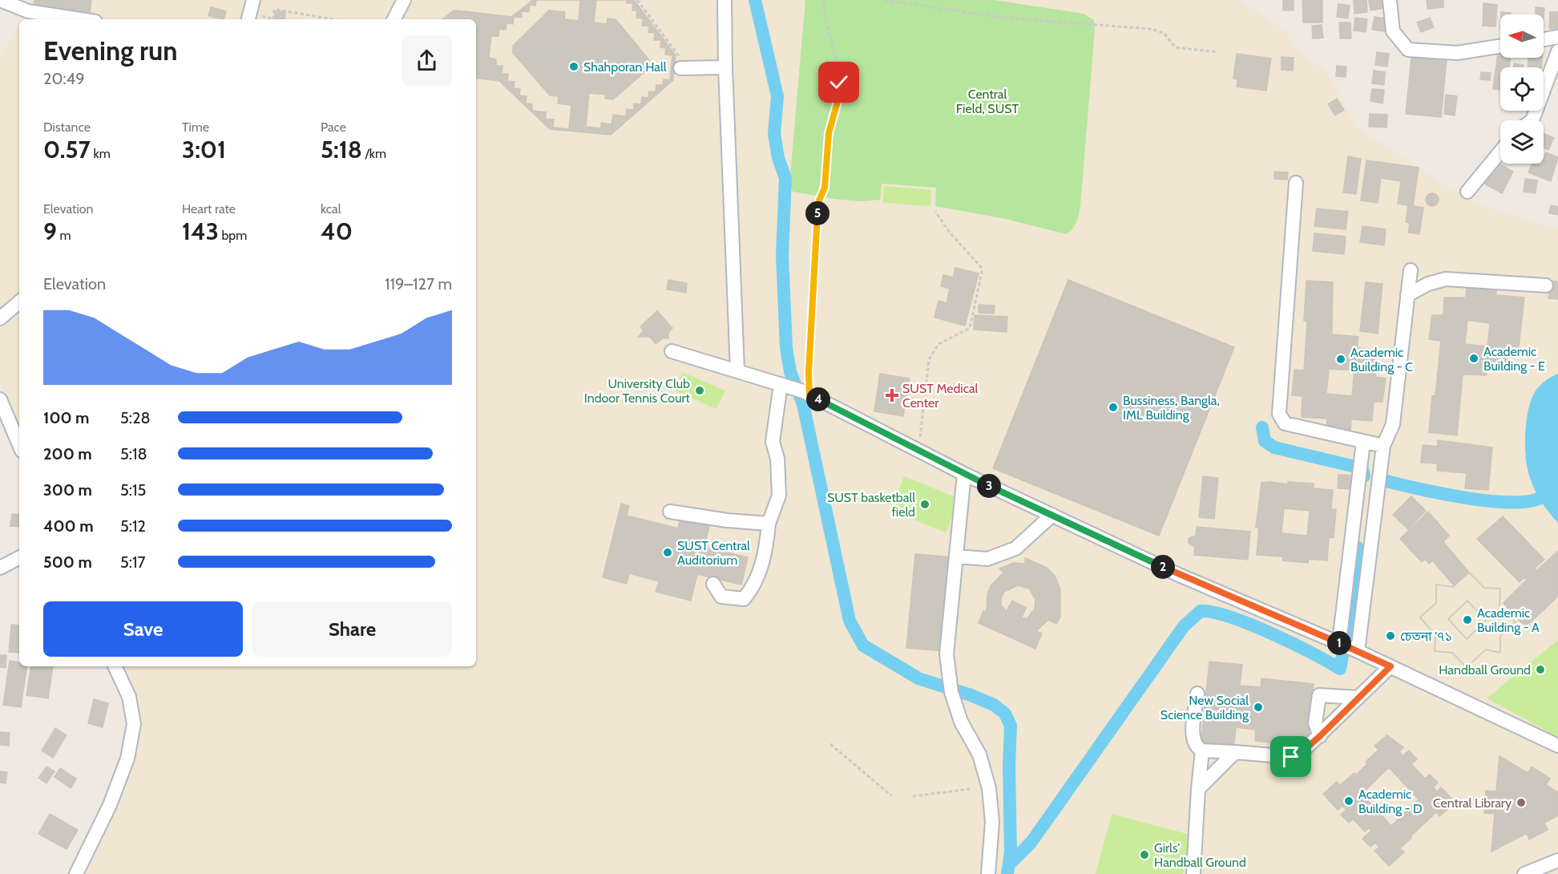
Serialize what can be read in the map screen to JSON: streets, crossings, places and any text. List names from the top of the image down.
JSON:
{
  "parks": ["Central Field, SUST"],
  "places": {
    "other": [
      "Shahporan Hall",
      "Academic Building - E",
      "Academic Building - C",
      "University Club Indoor Tennis Court",
      "Bussiness, Bangla, IML Building",
      "SUST basketball field",
      "SUST Central Auditorium",
      "Academic Building - A",
      "চেতনা '৭১",
      "Handball Ground",
      "New Social Science Building",
      "Academic Building - D",
      "Central Library",
      "Girls' Handball Ground"
    ],
    "health": ["SUST Medical Center"]
  },
  "north": "left",
  "page": {
    "heading": ["Evening run", "20:49"],
    "stats": [
      ["Distance", "0.57 km"],
      ["Time", "3:01"],
      ["Pace", "5:18 /km"],
      ["Elevation", "9 m"],
      ["Heart rate", "143 bpm"],
      ["kcal", "40"]
    ],
    "pins": [
      "5",
      "4",
      "3",
      "2",
      "1"
    ],
    "chart": ["Elevation", "119–127 m"],
    "list": [
      {
        "name": "100 m",
        "note": "5:28"
      },
      {
        "name": "200 m",
        "note": "5:18"
      },
      {
        "name": "300 m",
        "note": "5:15"
      },
      {
        "name": "400 m",
        "note": "5:12"
      },
      {
        "name": "500 m",
        "note": "5:17"
      }
    ],
    "buttons": ["Save", "Share"]
  }
}
